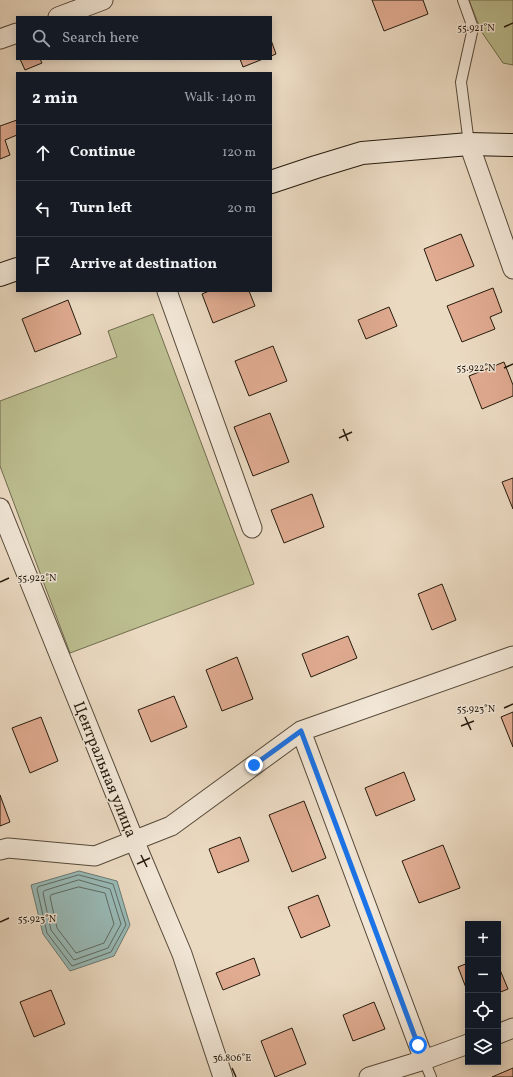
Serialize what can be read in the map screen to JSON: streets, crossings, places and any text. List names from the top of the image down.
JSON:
{
  "streets": {
    "street": ["Центральная улица"]
  },
  "page": {
    "search": "Search here",
    "heading": ["2 min", "Walk · 140 m"],
    "list": [
      ["Continue", "120 m"],
      ["Turn left", "20 m"],
      "Arrive at destination"
    ],
    "map_buttons": ["+", "−"]
  },
  "coordinates": [
    "55.921°N",
    "55.922°N",
    "55.923°N",
    "36.806°E"
  ]
}
